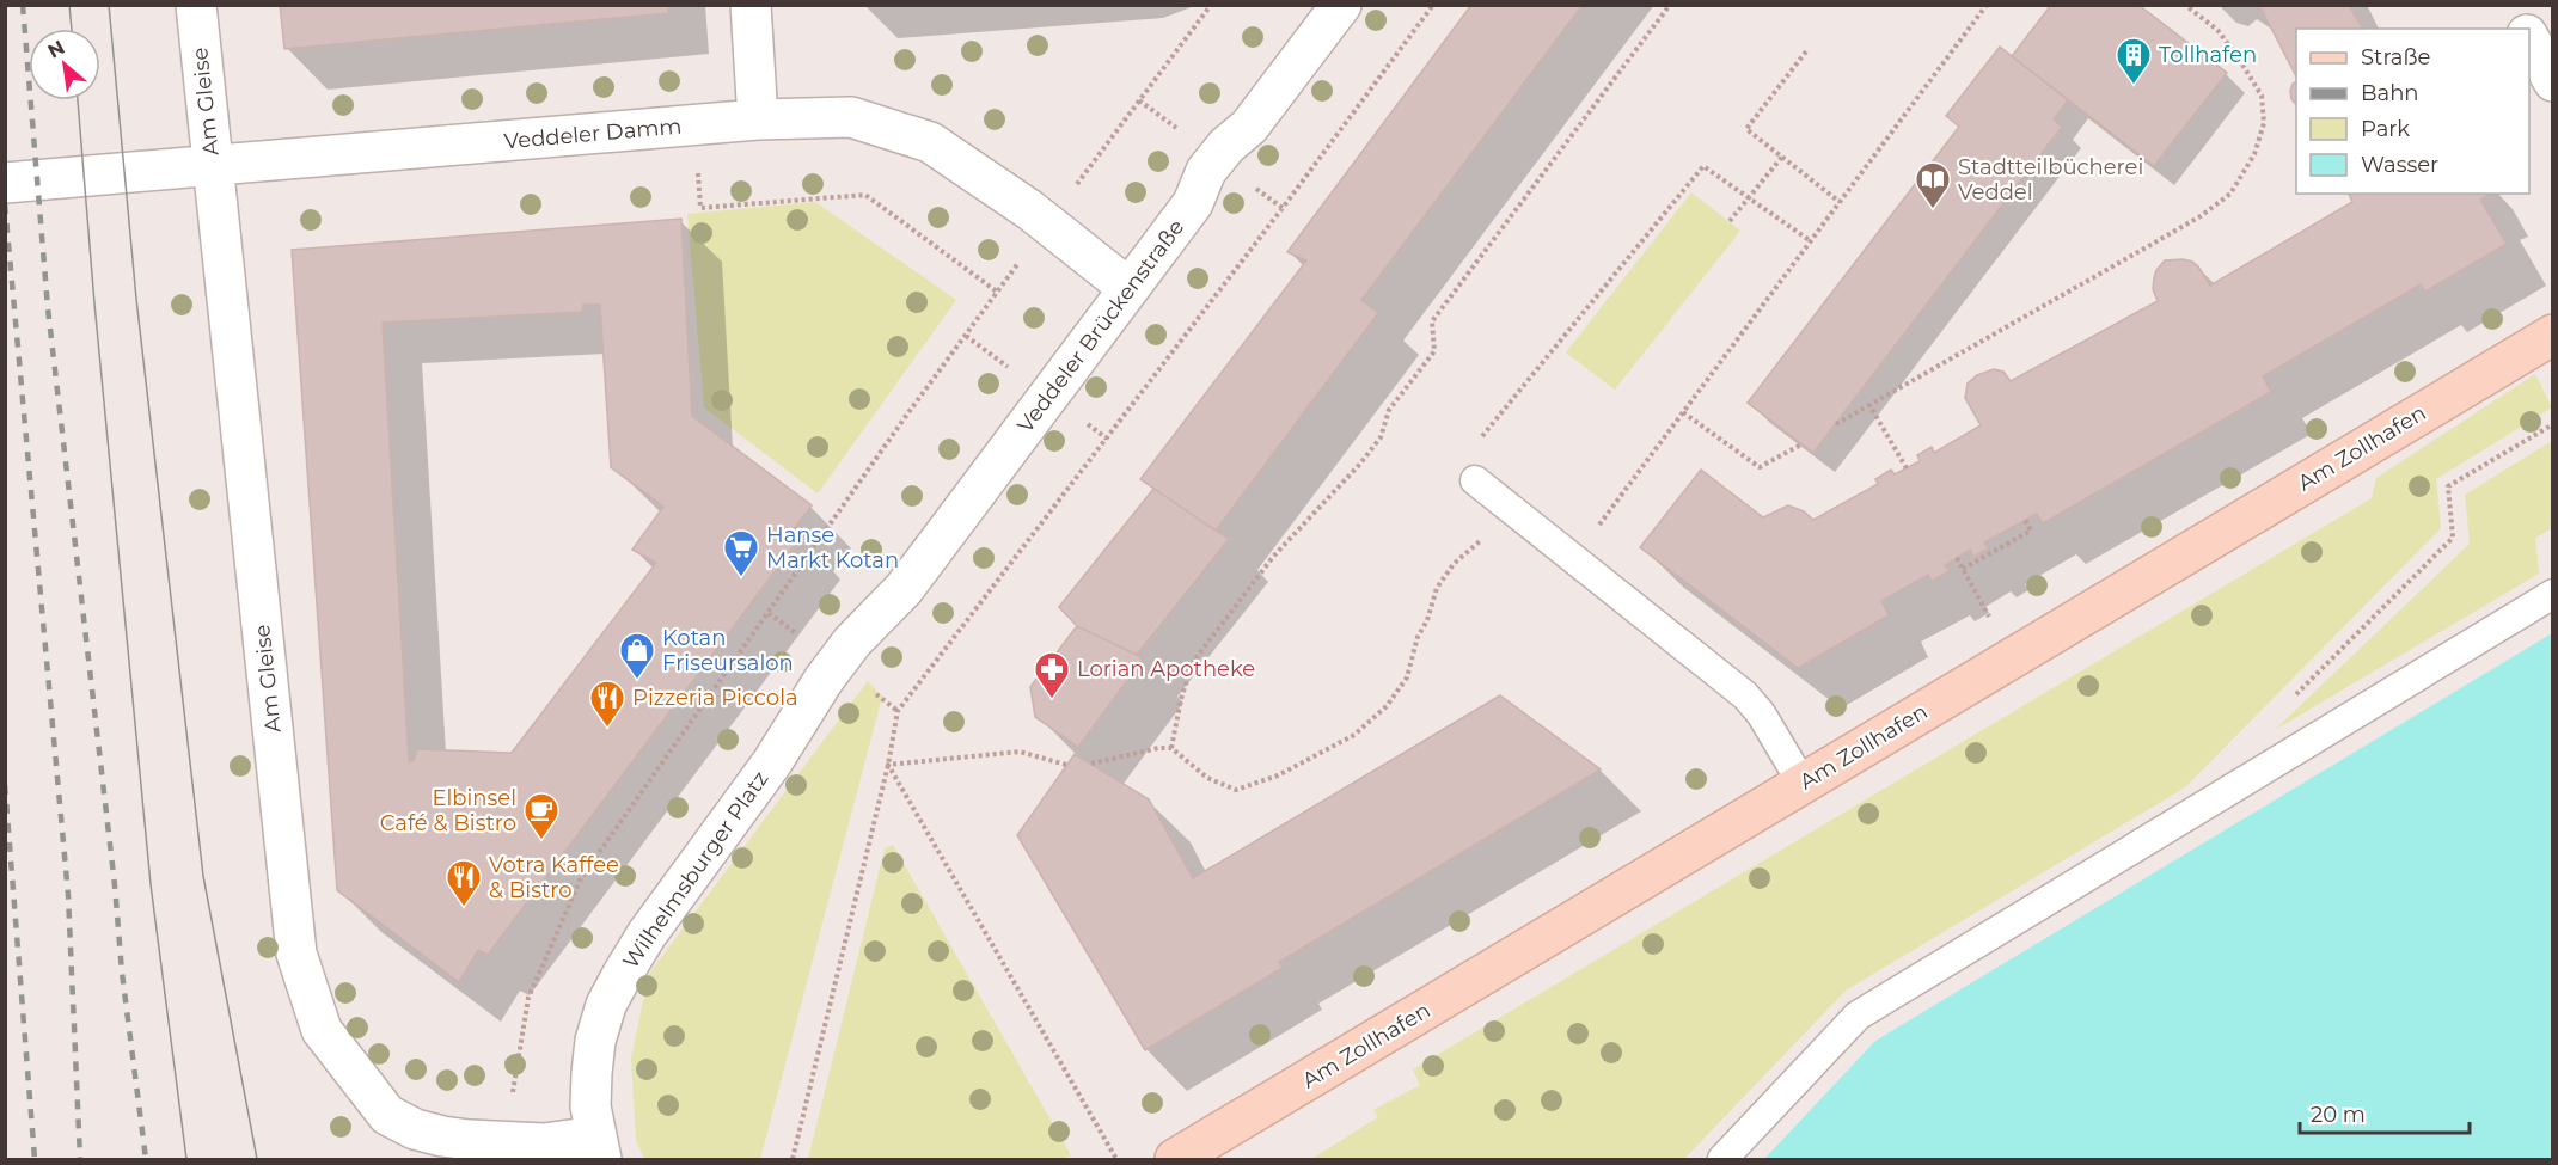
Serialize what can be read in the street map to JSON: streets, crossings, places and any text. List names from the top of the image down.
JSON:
{
  "streets": {
    "street": [
      "Am Gleise",
      "Veddeler Damm",
      "Veddeler Brückenstraße",
      "Am Zollhafen",
      "Wilhelmsburger Platz"
    ]
  },
  "crossings": [
    ["Am Gleise", "Veddeler Damm"],
    ["Am Gleise", "Wilhelmsburger Platz"],
    ["Veddeler Damm", "Veddeler Brückenstraße"],
    ["Veddeler Brückenstraße", "Wilhelmsburger Platz"]
  ],
  "places": {
    "building": ["Tollhafen"],
    "library": ["Stadtteilbücherei Veddel"],
    "supermarket": ["Hanse Markt Kotan"],
    "shop": ["Kotan Friseursalon"],
    "pharmacy": ["Lorian Apotheke"],
    "restaurant": ["Pizzeria Piccola", "Votra Kaffee & Bistro"],
    "cafe": ["Elbinsel Café & Bistro"]
  },
  "legend": [
    "Straße",
    "Bahn",
    "Park",
    "Wasser"
  ],
  "scale_bar": "20 m",
  "north": "top left"
}
